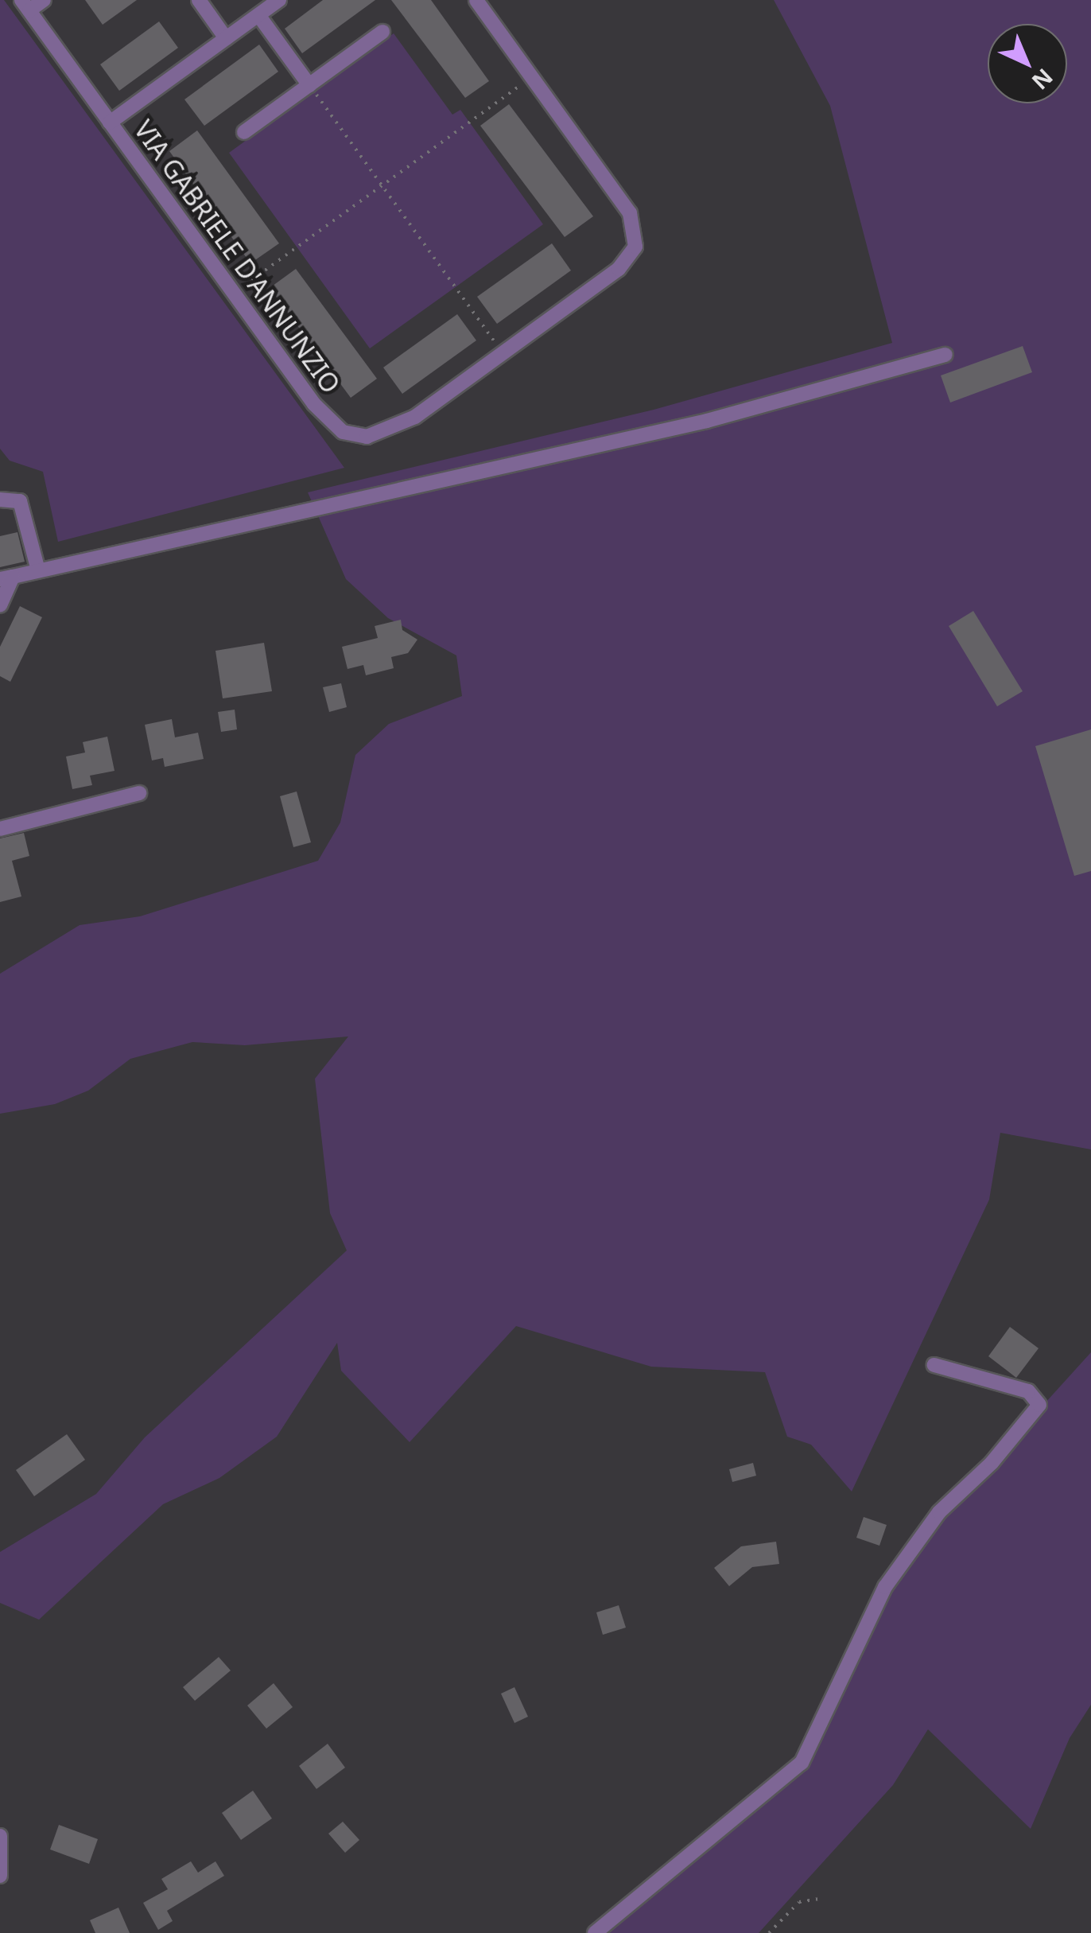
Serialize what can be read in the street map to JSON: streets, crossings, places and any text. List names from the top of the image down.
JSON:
{
  "streets": {
    "street": ["VIA GABRIELE D'ANNUNZIO"]
  },
  "north": "bottom right"
}
